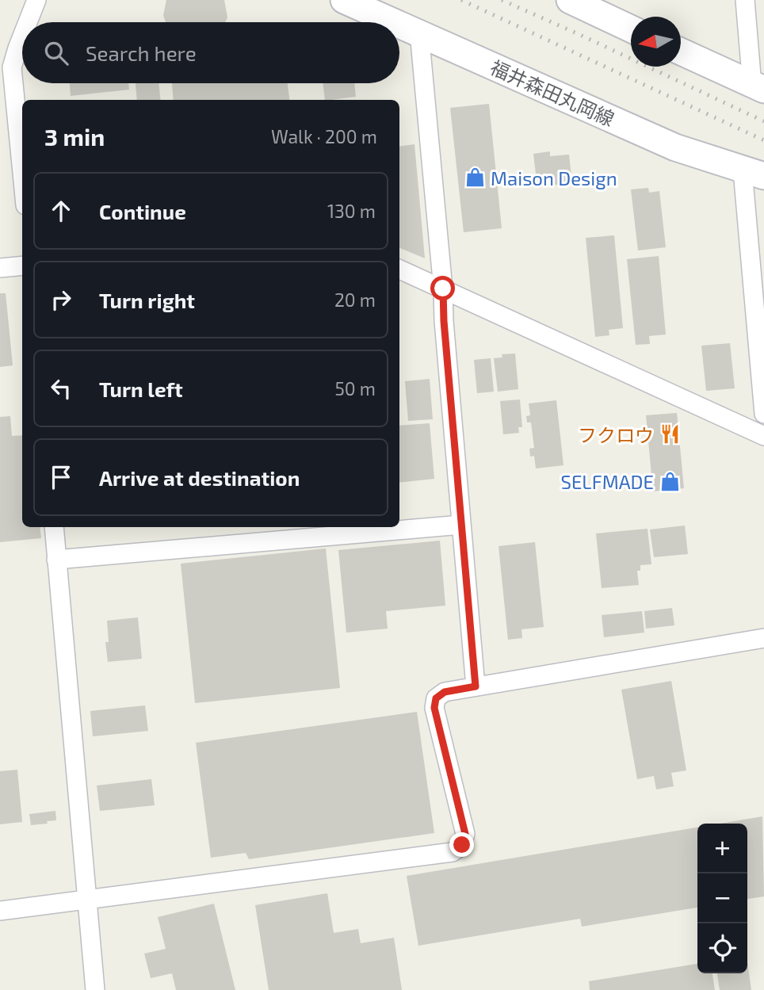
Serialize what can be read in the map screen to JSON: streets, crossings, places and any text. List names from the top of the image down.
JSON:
{
  "streets": {
    "main road": ["福井森田丸岡線"]
  },
  "places": {
    "shop": ["Maison Design", "SELFMADE"],
    "restaurant": ["フクロウ"]
  },
  "north": "left",
  "page": {
    "search": "Search here",
    "heading": ["3 min", "Walk · 200 m"],
    "list": [
      ["Continue", "130 m"],
      ["Turn right", "20 m"],
      ["Turn left", "50 m"],
      "Arrive at destination"
    ],
    "map_buttons": ["+", "−"]
  }
}
